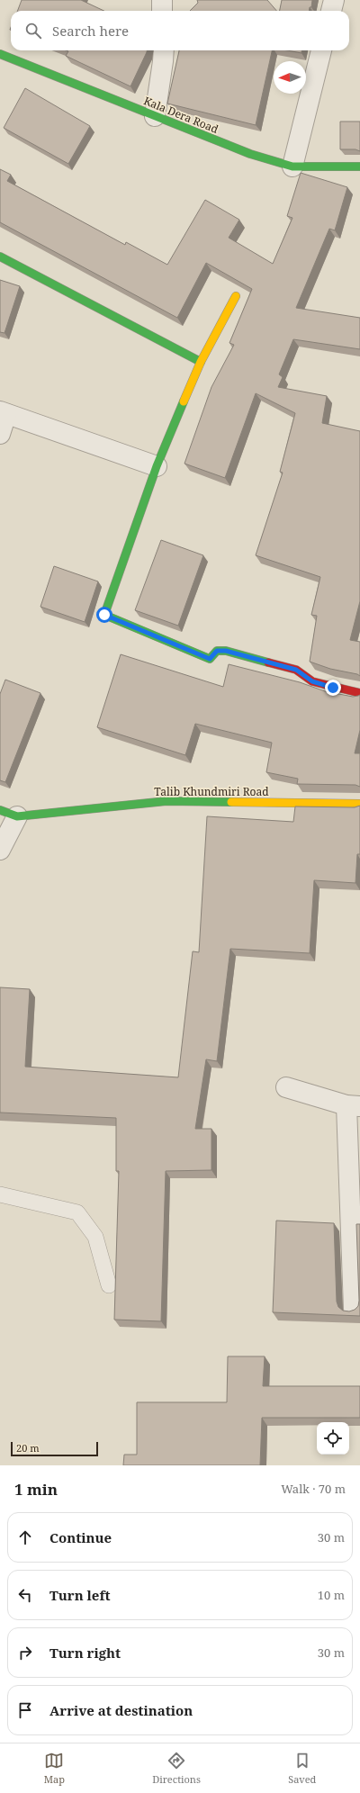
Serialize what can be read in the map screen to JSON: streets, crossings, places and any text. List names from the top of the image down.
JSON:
{
  "streets": {
    "street": ["Kala Dera Road", "Talib Khundmiri Road"]
  },
  "scale_bar": "20 m",
  "north": "left",
  "page": {
    "search": "Search here",
    "scale": "20 m",
    "heading": ["1 min", "Walk · 70 m"],
    "list": [
      ["Continue", "30 m"],
      ["Turn left", "10 m"],
      ["Turn right", "30 m"],
      "Arrive at destination"
    ],
    "nav": ["Map", "Directions", "Saved"]
  }
}
